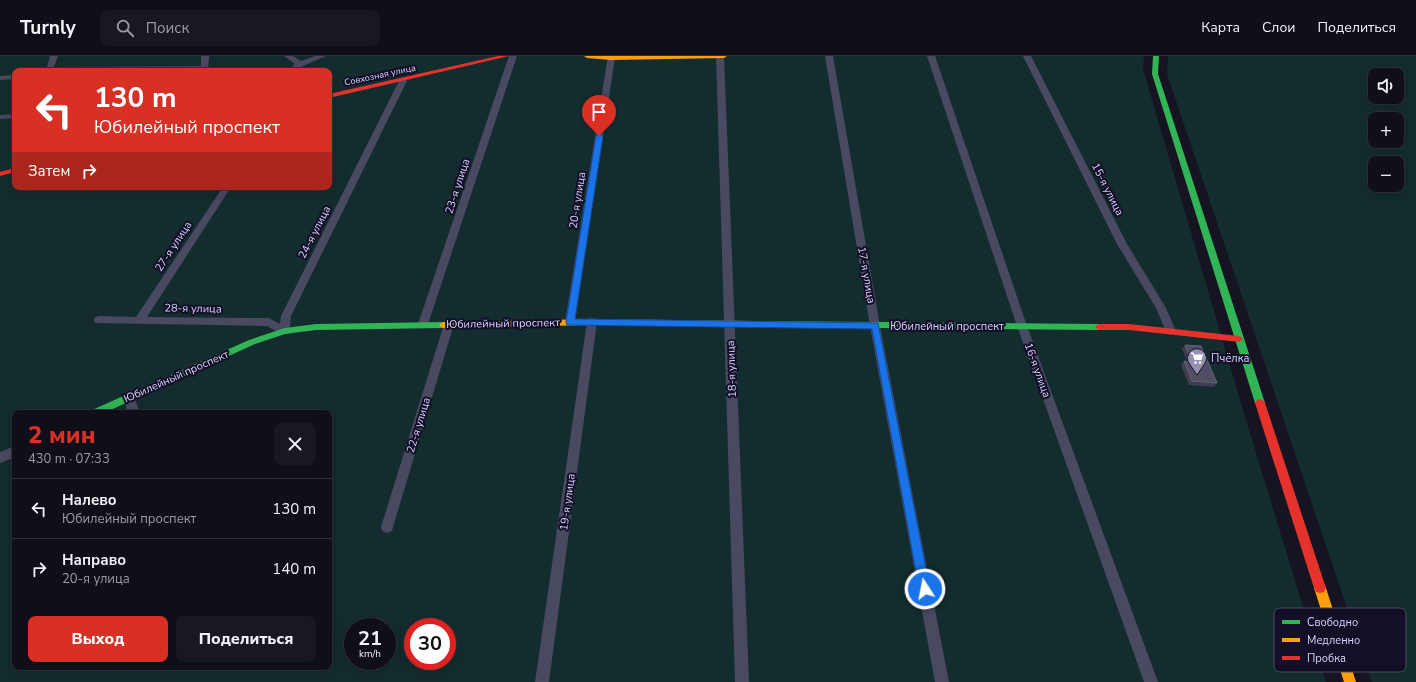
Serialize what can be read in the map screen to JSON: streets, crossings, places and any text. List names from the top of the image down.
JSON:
{
  "streets": {
    "street": [
      "Совхозная улица",
      "23-я улица",
      "15-я улица",
      "20-я улица",
      "24-я улица",
      "27-я улица",
      "17-я улица",
      "28-я улица",
      "Юбилейный проспект",
      "18-я улица",
      "16-я улица",
      "22-я улица",
      "19-я улица"
    ]
  },
  "crossings": [
    ["Совхозная улица", "24-я улица"],
    ["23-я улица", "Юбилейный проспект"],
    ["15-я улица", "Юбилейный проспект"],
    ["20-я улица", "Юбилейный проспект"],
    ["24-я улица", "28-я улица"],
    ["24-я улица", "Юбилейный проспект"],
    ["27-я улица", "28-я улица"],
    ["17-я улица", "Юбилейный проспект"],
    ["28-я улица", "Юбилейный проспект"],
    ["Юбилейный проспект", "18-я улица"],
    ["Юбилейный проспект", "16-я улица"],
    ["Юбилейный проспект", "22-я улица"],
    ["Юбилейный проспект", "19-я улица"]
  ],
  "places": {
    "supermarket": ["Пчёлка"]
  },
  "legend": ["Свободно", "Медленно", "Пробка"],
  "page": {
    "header": "Turnly",
    "search": "Поиск",
    "nav": ["Карта", "Слои", "Поделиться"],
    "map_buttons": ["+", "−"],
    "turn": ["130 m", "Юбилейный проспект"],
    "then": "Затем",
    "heading": ["2 мин", "430 m · 07:33"],
    "list": [
      {
        "name": "Налево",
        "note": "Юбилейный проспект",
        "value": "130 m"
      },
      {
        "name": "Направо",
        "note": "20-я улица",
        "value": "140 m"
      }
    ],
    "buttons": ["Выход", "Поделиться"],
    "speed": "21 km/h",
    "limit": "30"
  }
}
